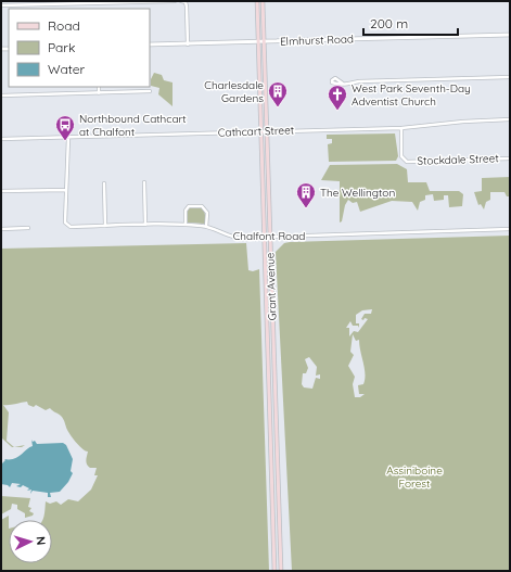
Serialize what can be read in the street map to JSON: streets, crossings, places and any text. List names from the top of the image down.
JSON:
{
  "streets": {
    "main road": ["Grant Avenue"],
    "street": [
      "Elmhurst Road",
      "Cathcart Street",
      "Stockdale Street",
      "Chalfont Road"
    ]
  },
  "crossings": [
    ["Elmhurst Road", "Grant Avenue"],
    ["Cathcart Street", "Stockdale Street"],
    ["Cathcart Street", "Chalfont Road"],
    ["Cathcart Street", "Grant Avenue"],
    ["Chalfont Road", "Grant Avenue"]
  ],
  "parks": ["Assiniboine Forest"],
  "places": {
    "building": ["Charlesdale Gardens", "The Wellington"],
    "church": ["West Park Seventh-Day Adventist Church"],
    "bus stop": ["Northbound Cathcart at Chalfont"]
  },
  "legend": ["Road", "Park", "Water"],
  "scale_bar": "200 m",
  "north": "right"
}
